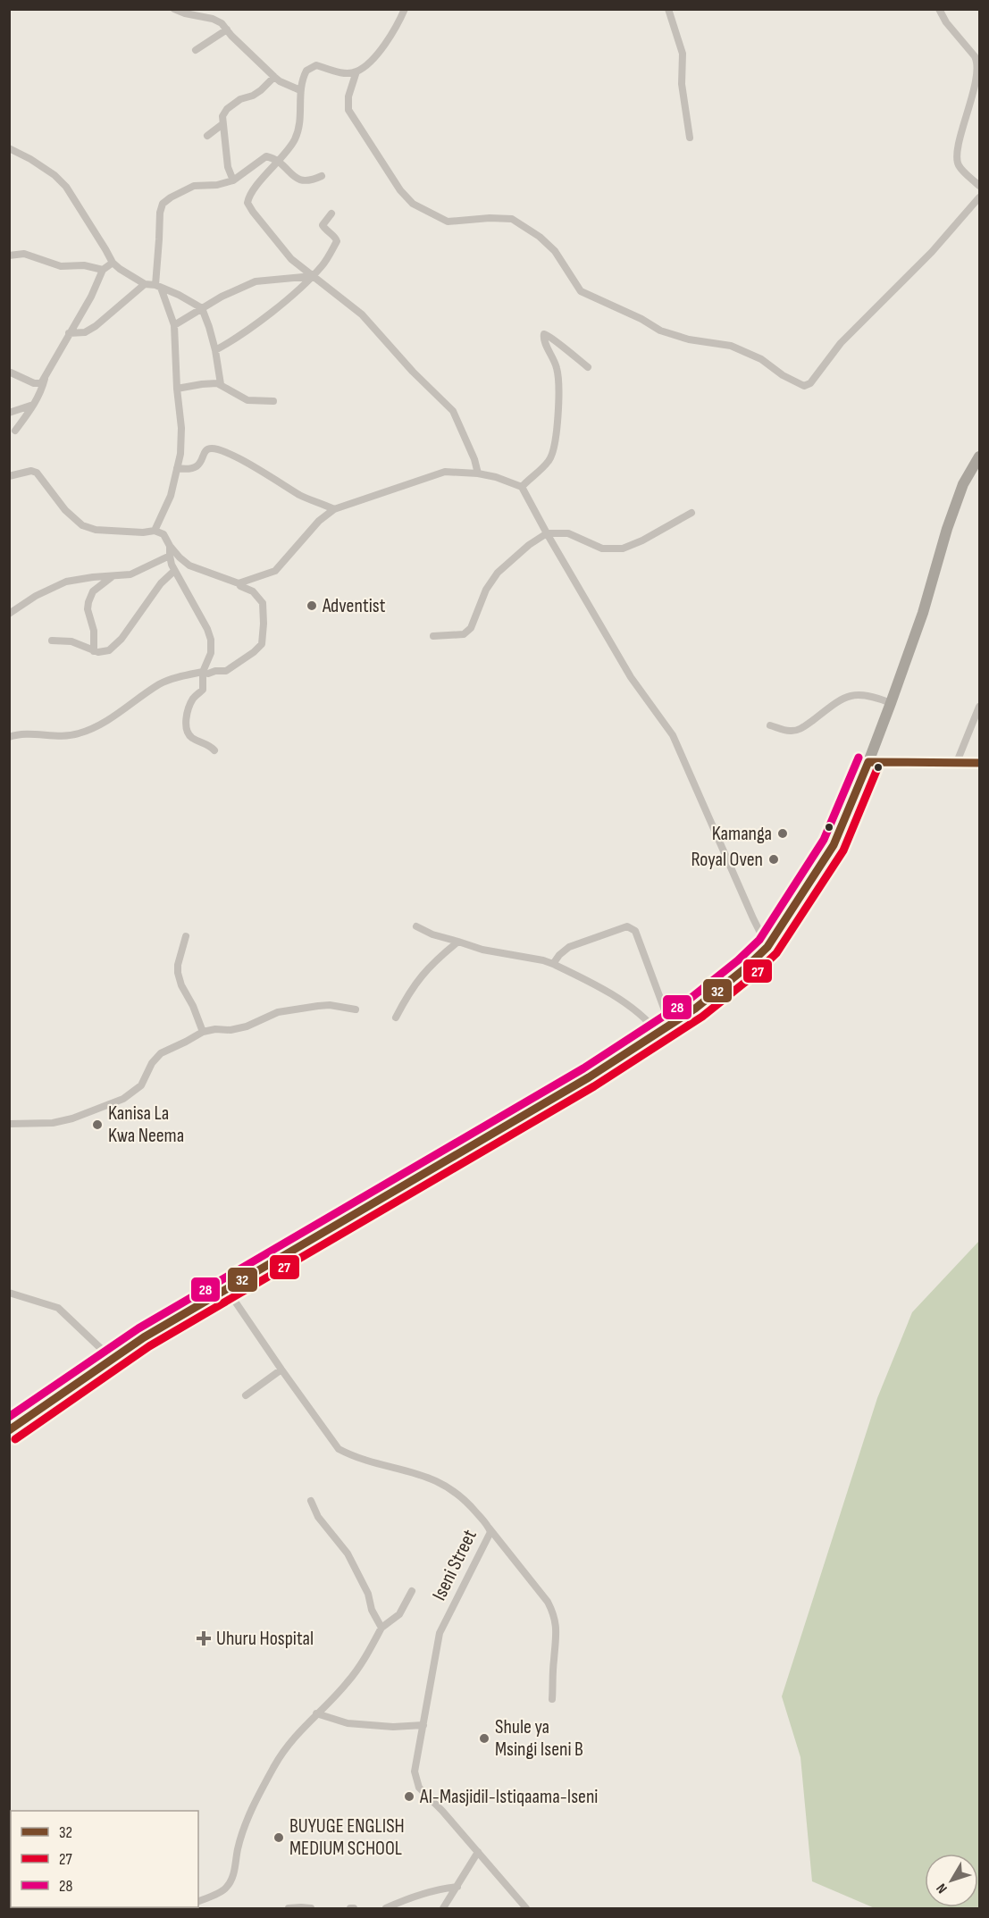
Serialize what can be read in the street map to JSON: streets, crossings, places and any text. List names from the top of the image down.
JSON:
{
  "streets": {
    "street": ["Iseni Street"]
  },
  "places": {
    "other": [
      "Adventist",
      "Kamanga",
      "Royal Oven",
      "Kanisa La Kwa Neema",
      "Shule ya Msingi Iseni B",
      "Al-Masjidil-Istiqaama-Iseni",
      "BUYUGE ENGLISH MEDIUM SCHOOL"
    ],
    "health": ["Uhuru Hospital"]
  },
  "lines": ["transit line 28", "transit line 32", "transit line 27"],
  "legend": ["32", "27", "28"],
  "north": "bottom left"
}
